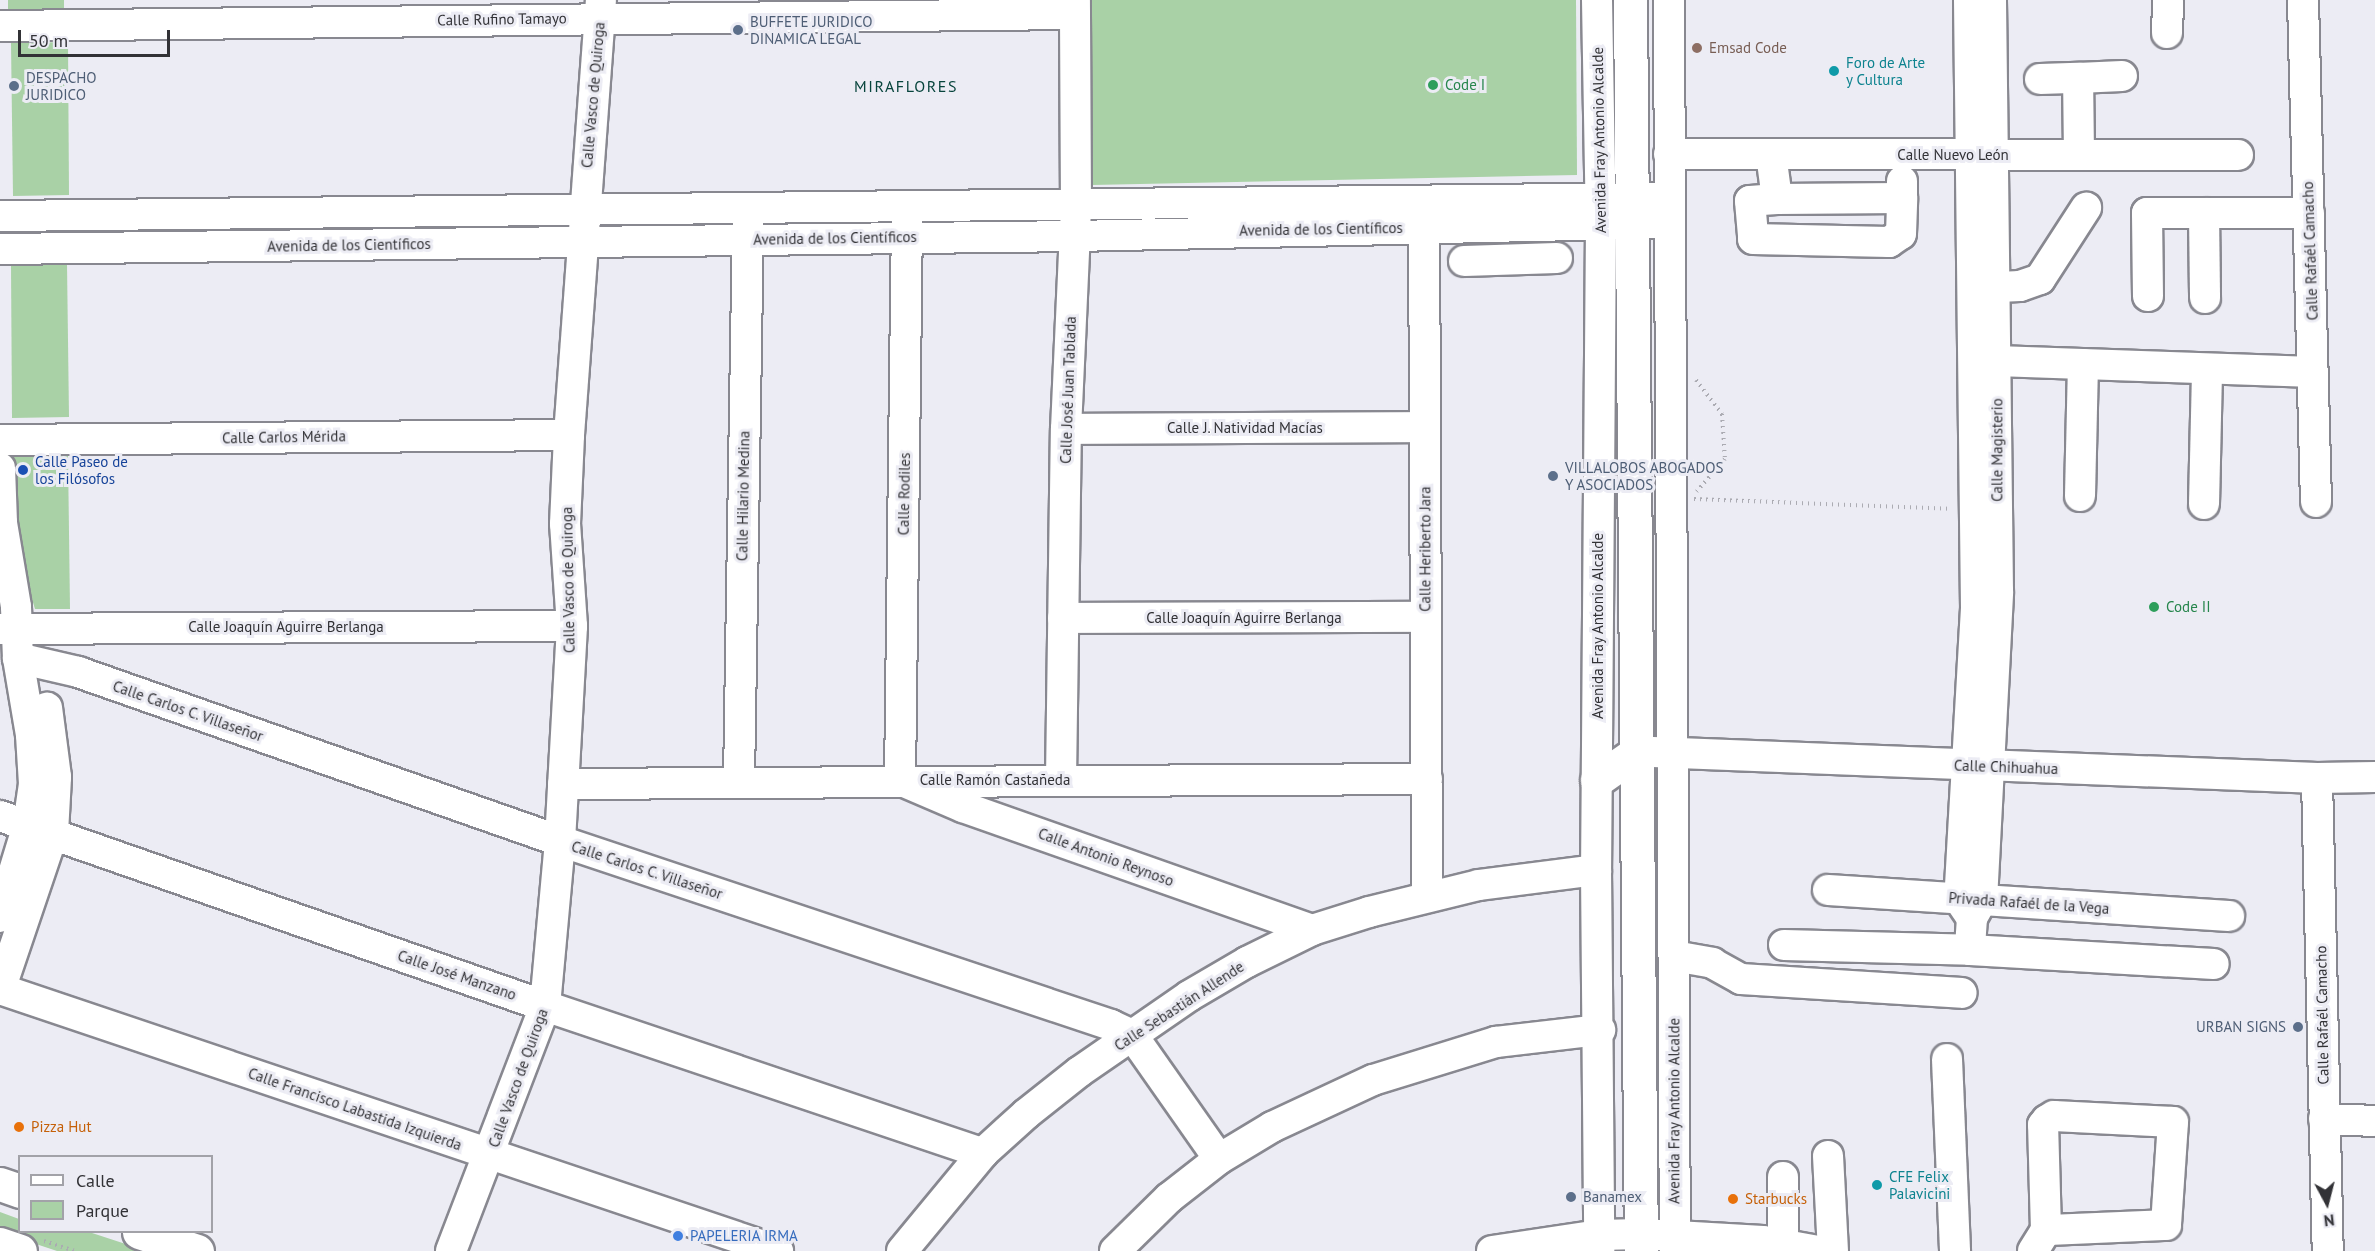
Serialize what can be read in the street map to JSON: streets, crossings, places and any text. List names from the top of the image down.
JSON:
{
  "streets": {
    "street": [
      "Calle Rufino Tamayo",
      "Calle Vasco de Quiroga",
      "Avenida Fray Antonio Alcalde",
      "Calle Nuevo León",
      "Avenida de los Científicos",
      "Calle Rafaél Camacho",
      "Calle José Juan Tablada",
      "Calle J. Natividad Macías",
      "Calle Carlos Mérida",
      "Calle Magisterio",
      "Calle Rodiles",
      "Calle Hilario Medina",
      "Calle Heriberto Jara",
      "Calle Joaquín Aguirre Berlanga",
      "Calle Carlos C. Villaseñor",
      "Calle Chihuahua",
      "Calle Ramón Castañeda",
      "Calle Antonio Reynoso",
      "Privada Rafaél de la Vega",
      "Calle José Manzano",
      "Calle Sebastián Allende",
      "Calle Francisco Labastida Izquierda"
    ]
  },
  "crossings": [
    ["Calle Rufino Tamayo", "Calle Vasco de Quiroga"],
    ["Calle Rufino Tamayo", "Calle José Juan Tablada"],
    ["Calle Vasco de Quiroga", "Avenida de los Científicos"],
    ["Calle Vasco de Quiroga", "Calle Carlos Mérida"],
    ["Calle Vasco de Quiroga", "Calle Joaquín Aguirre Berlanga"],
    ["Calle Vasco de Quiroga", "Calle Carlos C. Villaseñor"],
    ["Calle Vasco de Quiroga", "Calle Ramón Castañeda"],
    ["Calle Vasco de Quiroga", "Calle José Manzano"],
    ["Calle Vasco de Quiroga", "Calle Francisco Labastida Izquierda"],
    ["Avenida Fray Antonio Alcalde", "Calle Nuevo León"],
    ["Avenida Fray Antonio Alcalde", "Avenida de los Científicos"],
    ["Avenida Fray Antonio Alcalde", "Calle Chihuahua"],
    ["Avenida Fray Antonio Alcalde", "Calle Sebastián Allende"],
    ["Calle Nuevo León", "Calle Magisterio"],
    ["Avenida de los Científicos", "Calle José Juan Tablada"],
    ["Avenida de los Científicos", "Calle Rodiles"],
    ["Avenida de los Científicos", "Calle Hilario Medina"],
    ["Avenida de los Científicos", "Calle Heriberto Jara"],
    ["Calle Rafaél Camacho", "Calle Chihuahua"],
    ["Calle José Juan Tablada", "Calle J. Natividad Macías"],
    ["Calle José Juan Tablada", "Calle Joaquín Aguirre Berlanga"],
    ["Calle José Juan Tablada", "Calle Ramón Castañeda"],
    ["Calle J. Natividad Macías", "Calle Heriberto Jara"],
    ["Calle Magisterio", "Calle Chihuahua"],
    ["Calle Magisterio", "Privada Rafaél de la Vega"],
    ["Calle Rodiles", "Calle Ramón Castañeda"],
    ["Calle Rodiles", "Calle Antonio Reynoso"],
    ["Calle Hilario Medina", "Calle Ramón Castañeda"],
    ["Calle Heriberto Jara", "Calle Joaquín Aguirre Berlanga"],
    ["Calle Heriberto Jara", "Calle Ramón Castañeda"],
    ["Calle Heriberto Jara", "Calle Sebastián Allende"],
    ["Calle Carlos C. Villaseñor", "Calle Sebastián Allende"],
    ["Calle Ramón Castañeda", "Calle Antonio Reynoso"],
    ["Calle Antonio Reynoso", "Calle Sebastián Allende"],
    ["Calle José Manzano", "Calle Sebastián Allende"]
  ],
  "districts": ["MIRAFLORES"],
  "places": [
    "BUFFETE JURIDICO DINAMICA LEGAL",
    "Emsad Code",
    "Foro de Arte y Cultura",
    "Code I",
    "DESPACHO JURIDICO",
    "Calle Paseo de los Filósofos",
    "VILLALOBOS ABOGADOS Y ASOCIADOS",
    "Code II",
    "URBAN SIGNS",
    "Pizza Hut",
    "CFE Felix Palavicini",
    "Banamex",
    "Starbucks",
    "PAPELERIA IRMA"
  ],
  "legend": ["Calle", "Parque"],
  "scale_bar": "50 m",
  "north": "bottom"
}
